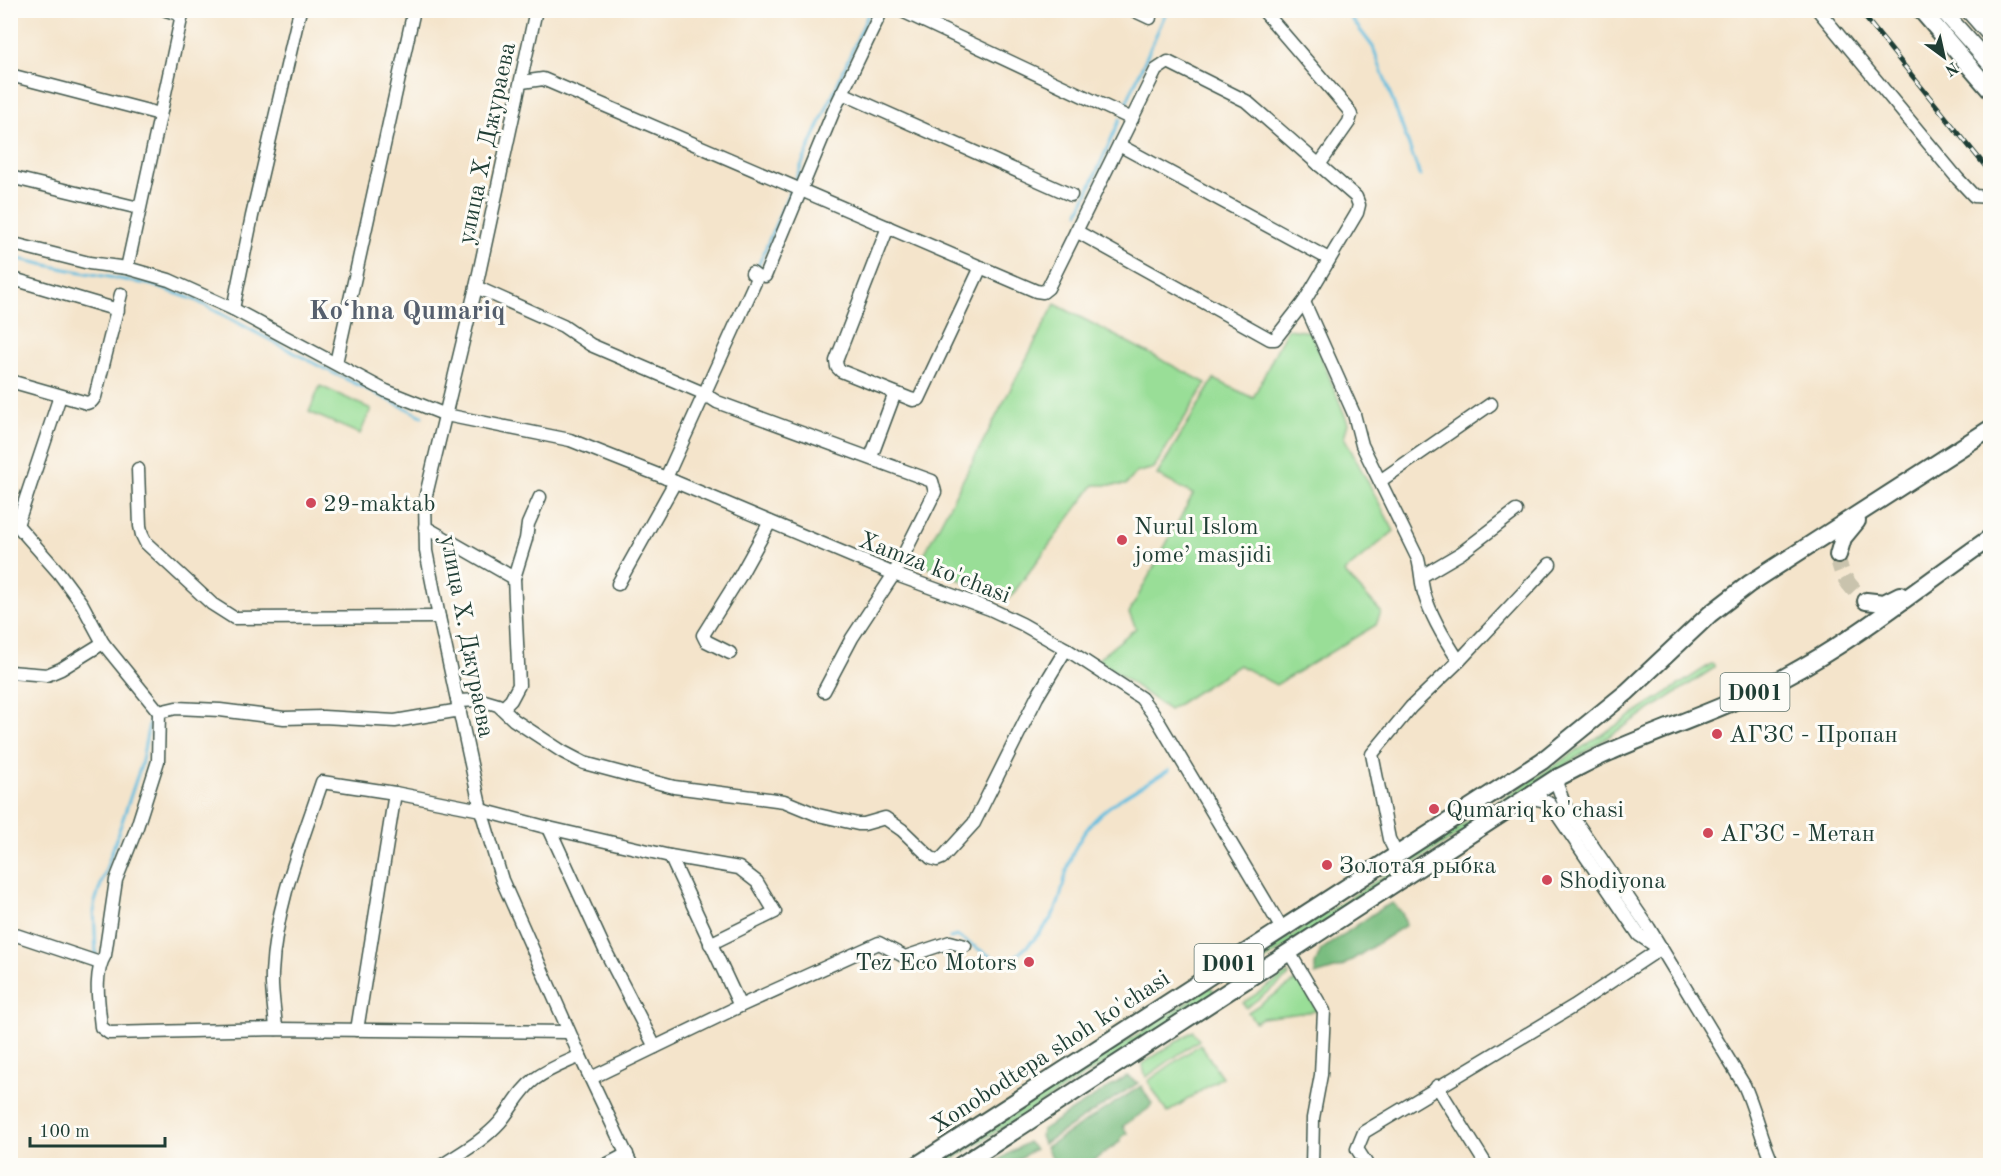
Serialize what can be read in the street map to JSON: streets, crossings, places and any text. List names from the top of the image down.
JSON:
{
  "streets": {
    "highway": ["D001", "Xonobodtepa shoh ko'chasi"],
    "street": ["улица Х. Джураева", "Xamza ko'chasi"]
  },
  "crossings": [
    ["улица Х. Джураева", "Xamza ko'chasi"],
    ["Xamza ko'chasi", "Xonobodtepa shoh ko'chasi"],
    ["D001", "Xonobodtepa shoh ko'chasi"]
  ],
  "districts": ["Koʻhna Qumariq"],
  "places": [
    "29-maktab",
    "Nurul Islom jome’ masjidi",
    "АГЗС - Пропан",
    "Qumariq ko'chasi",
    "АГЗС - Метан",
    "Золотая рыбка",
    "Shodiyona",
    "Tez Eco Motors"
  ],
  "scale_bar": "100 m",
  "north": "bottom right"
}
